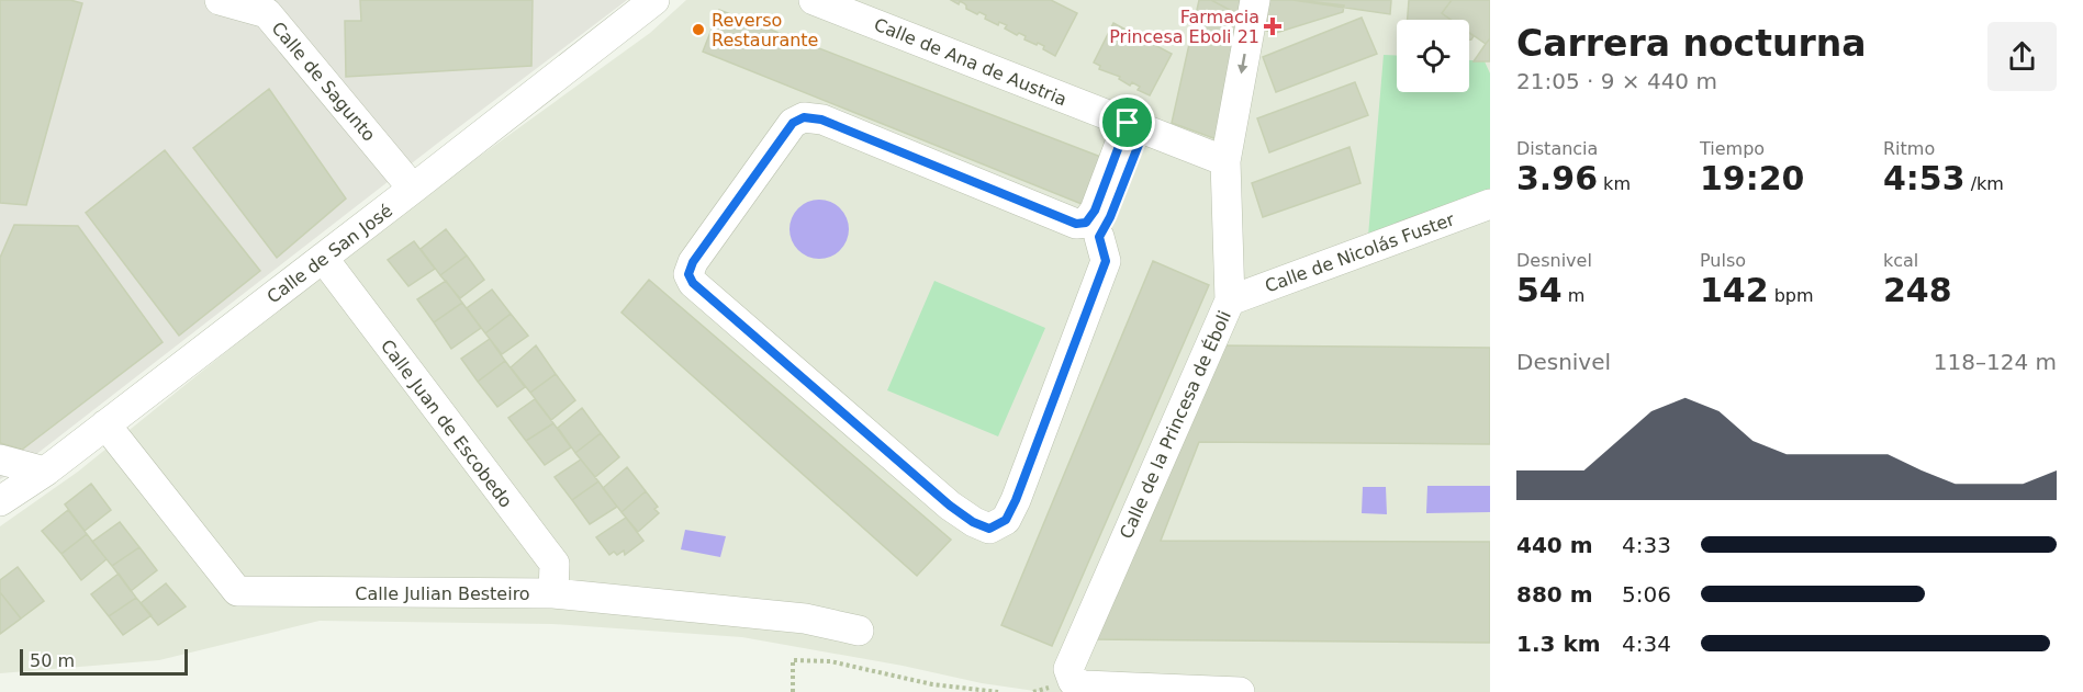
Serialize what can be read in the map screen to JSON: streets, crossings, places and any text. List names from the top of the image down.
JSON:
{
  "streets": {
    "street": [
      "Calle de Ana de Austria",
      "Calle de Sagunto",
      "Calle de Nicolás Fuster",
      "Calle de San José",
      "Calle Juan de Escobedo",
      "Calle de la Princesa de Éboli",
      "Calle Julian Besteiro"
    ]
  },
  "crossings": [
    ["Calle de Ana de Austria", "Calle de la Princesa de Éboli"],
    ["Calle de Sagunto", "Calle de San José"],
    ["Calle de Nicolás Fuster", "Calle de la Princesa de Éboli"],
    ["Calle de San José", "Calle Juan de Escobedo"],
    ["Calle de San José", "Calle Julian Besteiro"],
    ["Calle Juan de Escobedo", "Calle Julian Besteiro"]
  ],
  "places": {
    "health": ["Farmacia Princesa Eboli 21"],
    "other": ["Reverso Restaurante"]
  },
  "scale_bar": "50 m",
  "page": {
    "heading": ["Carrera nocturna", "21:05 · 9 × 440 m"],
    "stats": [
      ["Distancia", "3.96 km"],
      ["Tiempo", "19:20"],
      ["Ritmo", "4:53 /km"],
      ["Desnivel", "54 m"],
      ["Pulso", "142 bpm"],
      ["kcal", "248"]
    ],
    "chart": ["Desnivel", "118–124 m"],
    "list": [
      {
        "name": "440 m",
        "note": "4:33"
      },
      {
        "name": "880 m",
        "note": "5:06"
      },
      {
        "name": "1.3 km",
        "note": "4:34"
      }
    ],
    "scale": "50 m"
  }
}
